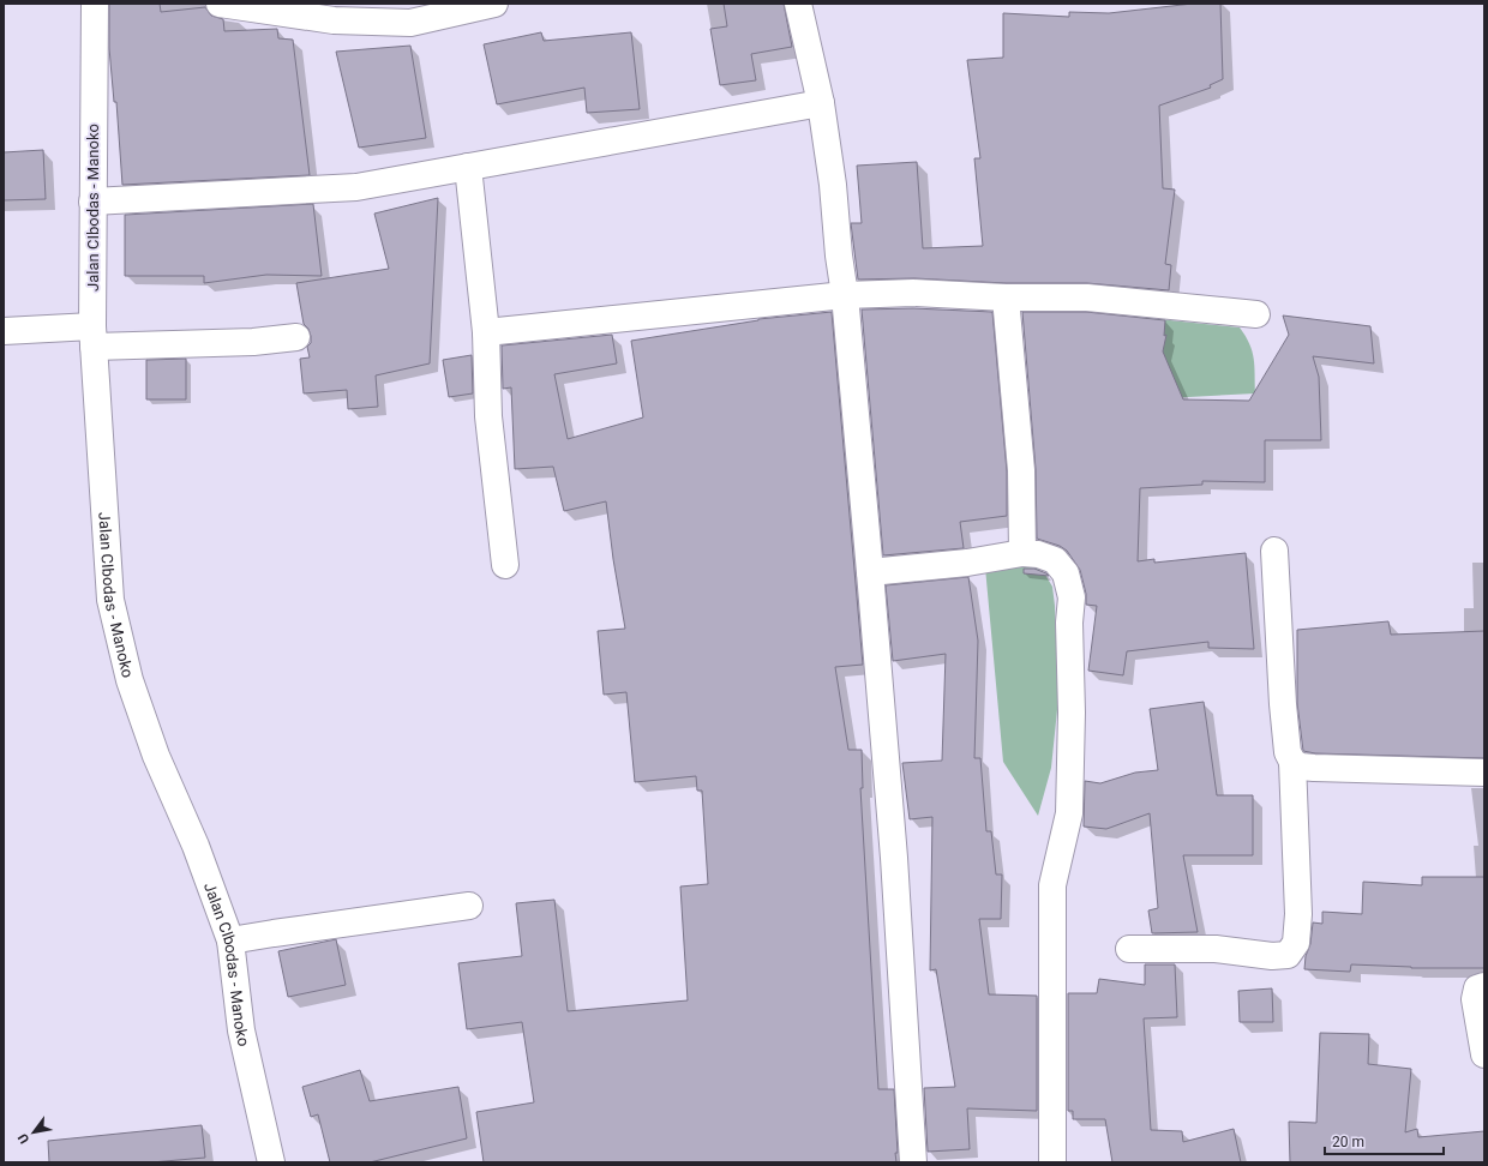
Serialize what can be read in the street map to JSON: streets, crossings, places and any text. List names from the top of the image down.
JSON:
{
  "streets": {
    "street": ["Jalan CIbodas - Manoko"]
  },
  "scale_bar": "20 m",
  "north": "bottom left"
}
